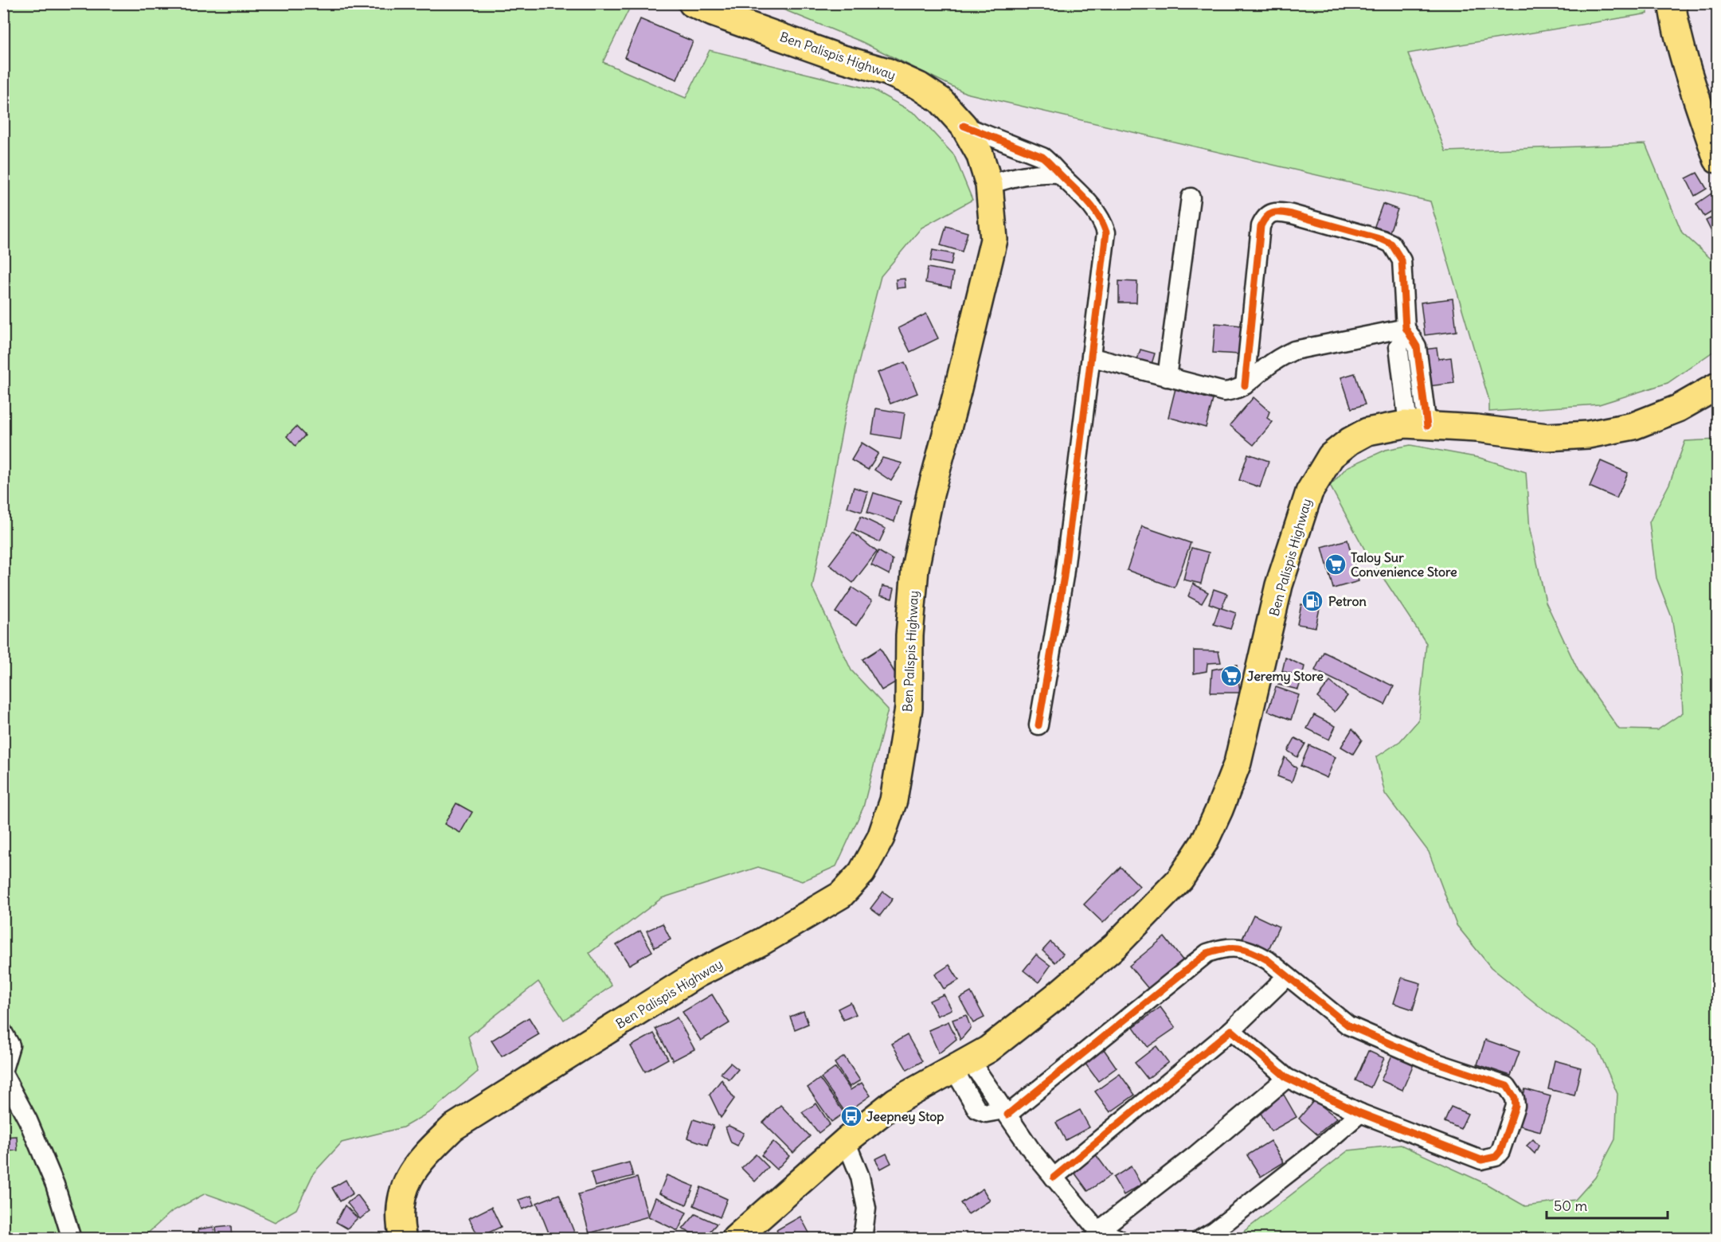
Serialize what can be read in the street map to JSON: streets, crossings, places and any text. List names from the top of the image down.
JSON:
{
  "streets": {
    "main road": ["Ben Palispis Highway"]
  },
  "places": {
    "supermarket": ["Taloy Sur Convenience Store", "Jeremy Store"],
    "fuel station": ["Petron"],
    "bus stop": ["Jeepney Stop"]
  },
  "scale_bar": "50 m"
}
